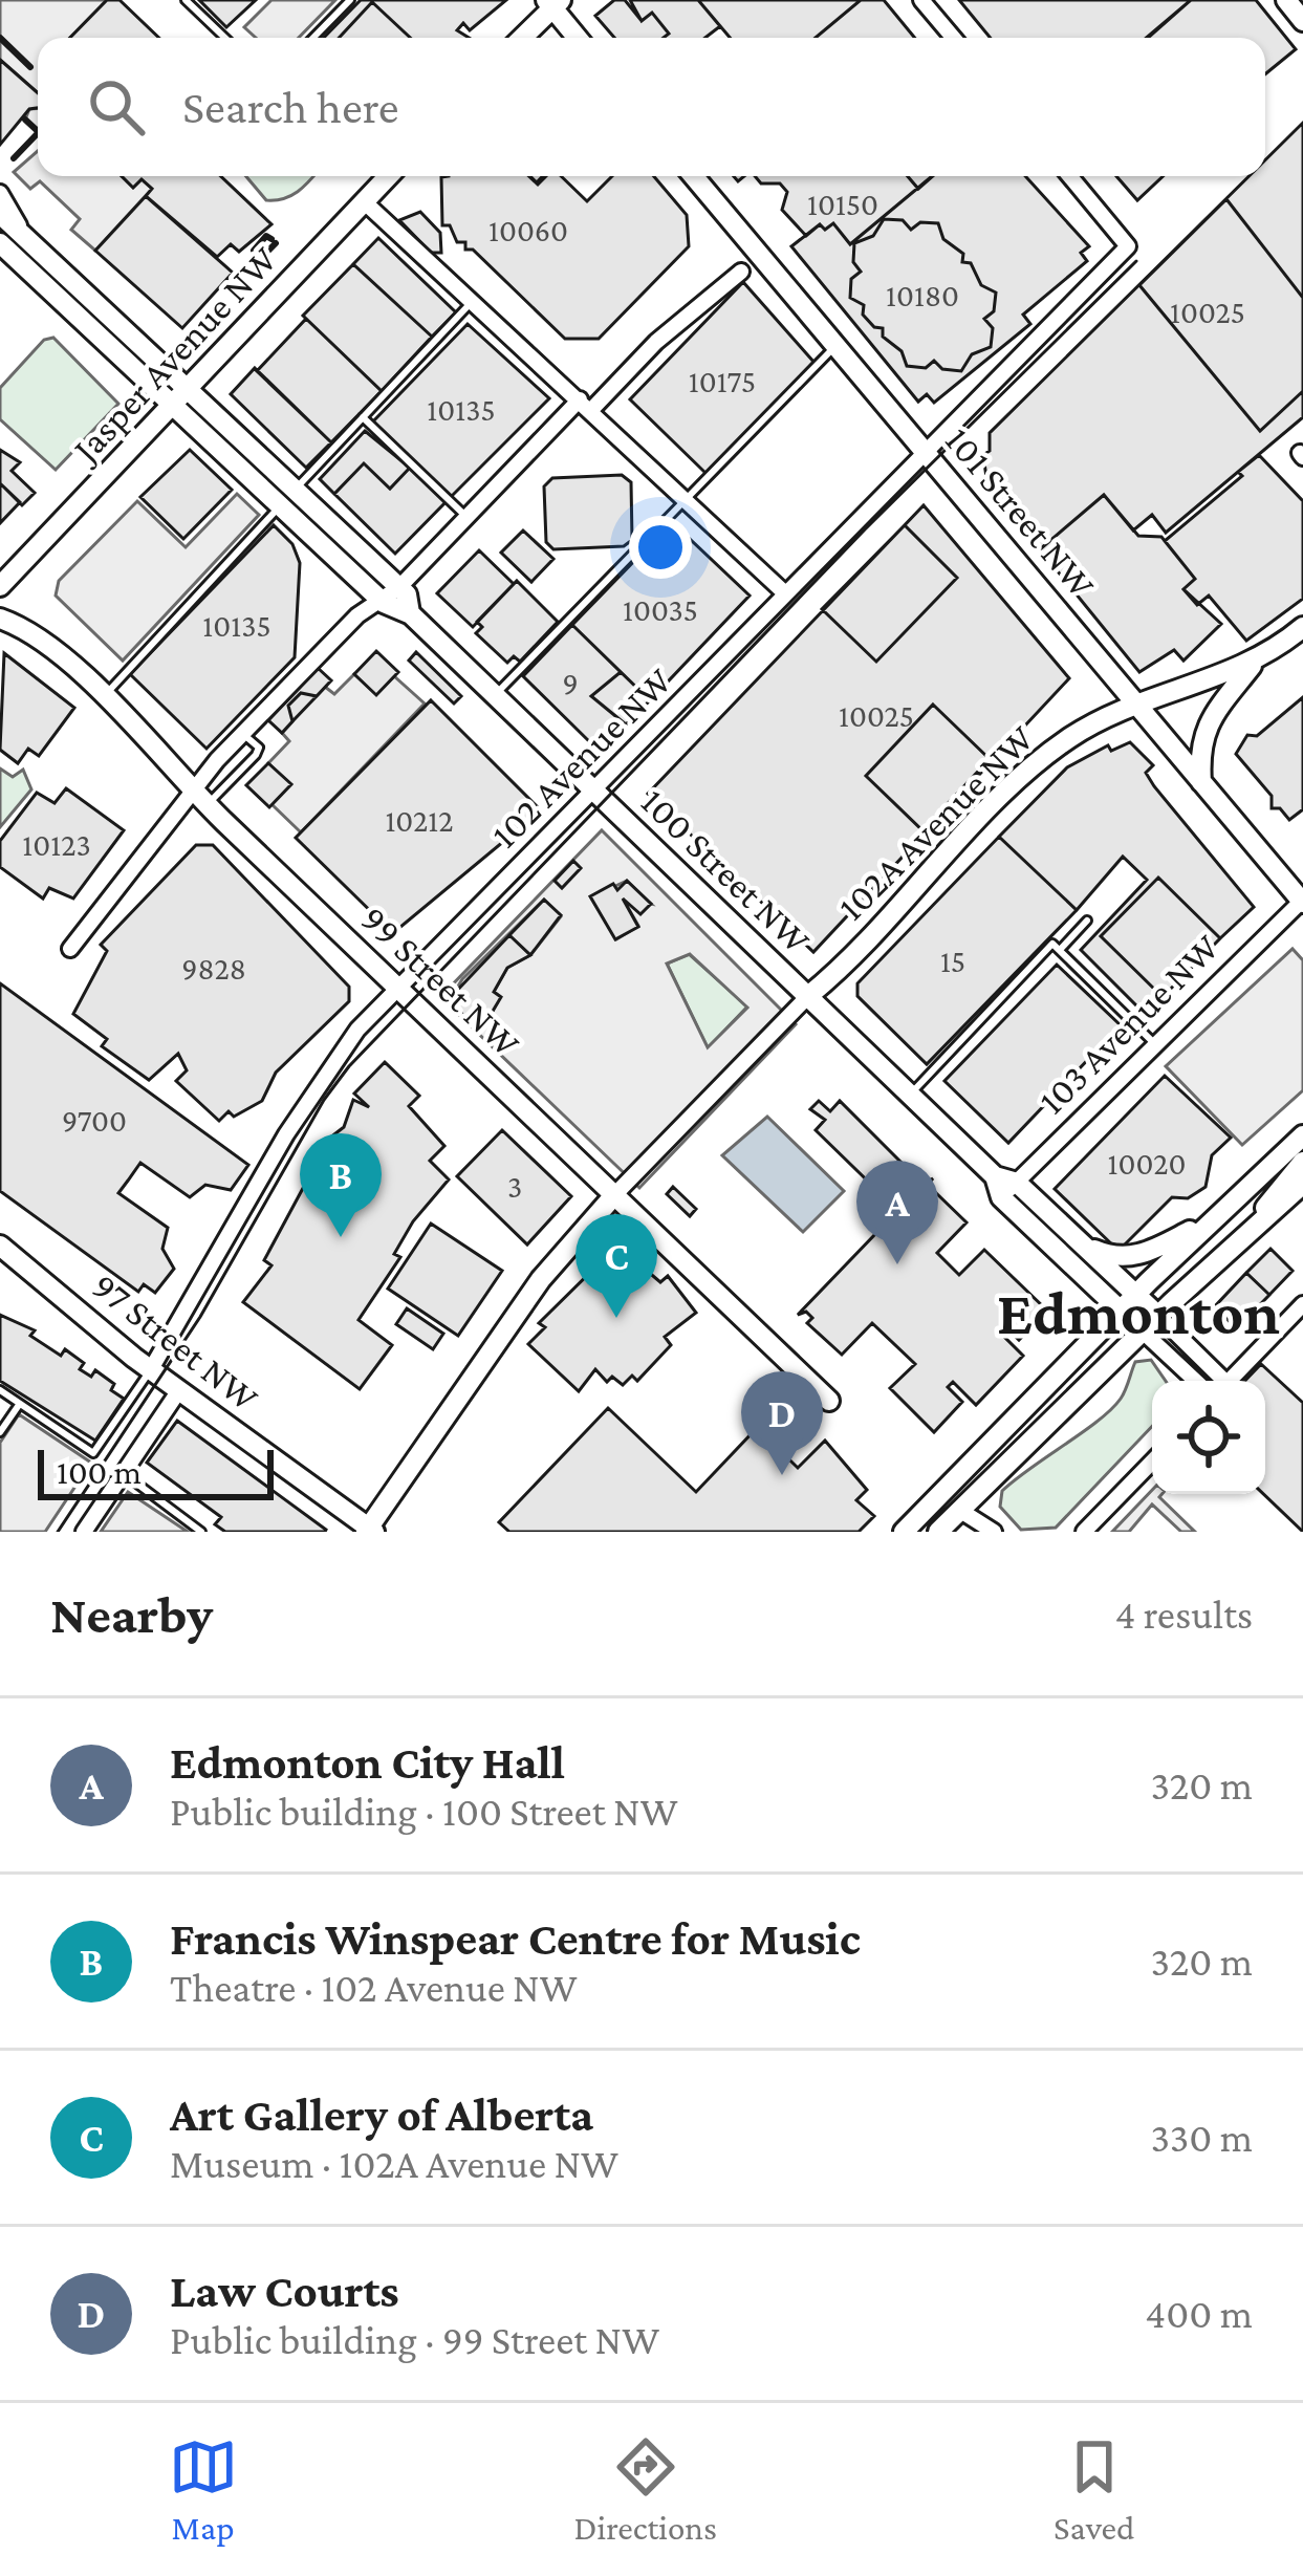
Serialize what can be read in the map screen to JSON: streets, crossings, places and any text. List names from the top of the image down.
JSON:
{
  "streets": {
    "main road": [
      "Jasper Avenue NW",
      "101 Street NW",
      "102A Avenue NW",
      "100 Street NW",
      "99 Street NW",
      "97 Street NW"
    ],
    "street": ["102 Avenue NW", "103 Avenue NW"]
  },
  "crossings": [
    ["Jasper Avenue NW", "100 Street NW"],
    ["101 Street NW", "102 Avenue NW"],
    ["101 Street NW", "102A Avenue NW"],
    ["101 Street NW", "103 Avenue NW"],
    ["102 Avenue NW", "100 Street NW"],
    ["102 Avenue NW", "99 Street NW"],
    ["102 Avenue NW", "97 Street NW"],
    ["102A Avenue NW", "100 Street NW"],
    ["102A Avenue NW", "99 Street NW"],
    ["102A Avenue NW", "97 Street NW"],
    ["100 Street NW", "103 Avenue NW"]
  ],
  "districts": ["Edmonton"],
  "house_numbers": [
    "10150",
    "10060",
    "10180",
    "10025",
    "10175",
    "10135",
    "10035",
    "10135",
    "9",
    "10025",
    "10212",
    "10123",
    "15",
    "9828",
    "9700",
    "10020",
    "3"
  ],
  "scale_bar": "100 m",
  "page": {
    "search": "Search here",
    "pins": [
      "B",
      "A",
      "C",
      "D"
    ],
    "scale": "100 m",
    "heading": ["Nearby", "4 results"],
    "list": [
      {
        "mark": "A",
        "name": "Edmonton City Hall",
        "note": "Public building · 100 Street NW",
        "value": "320 m"
      },
      {
        "mark": "B",
        "name": "Francis Winspear Centre for Music",
        "note": "Theatre · 102 Avenue NW",
        "value": "320 m"
      },
      {
        "mark": "C",
        "name": "Art Gallery of Alberta",
        "note": "Museum · 102A Avenue NW",
        "value": "330 m"
      },
      {
        "mark": "D",
        "name": "Law Courts",
        "note": "Public building · 99 Street NW",
        "value": "400 m"
      }
    ],
    "nav": ["Map", "Directions", "Saved"]
  }
}
